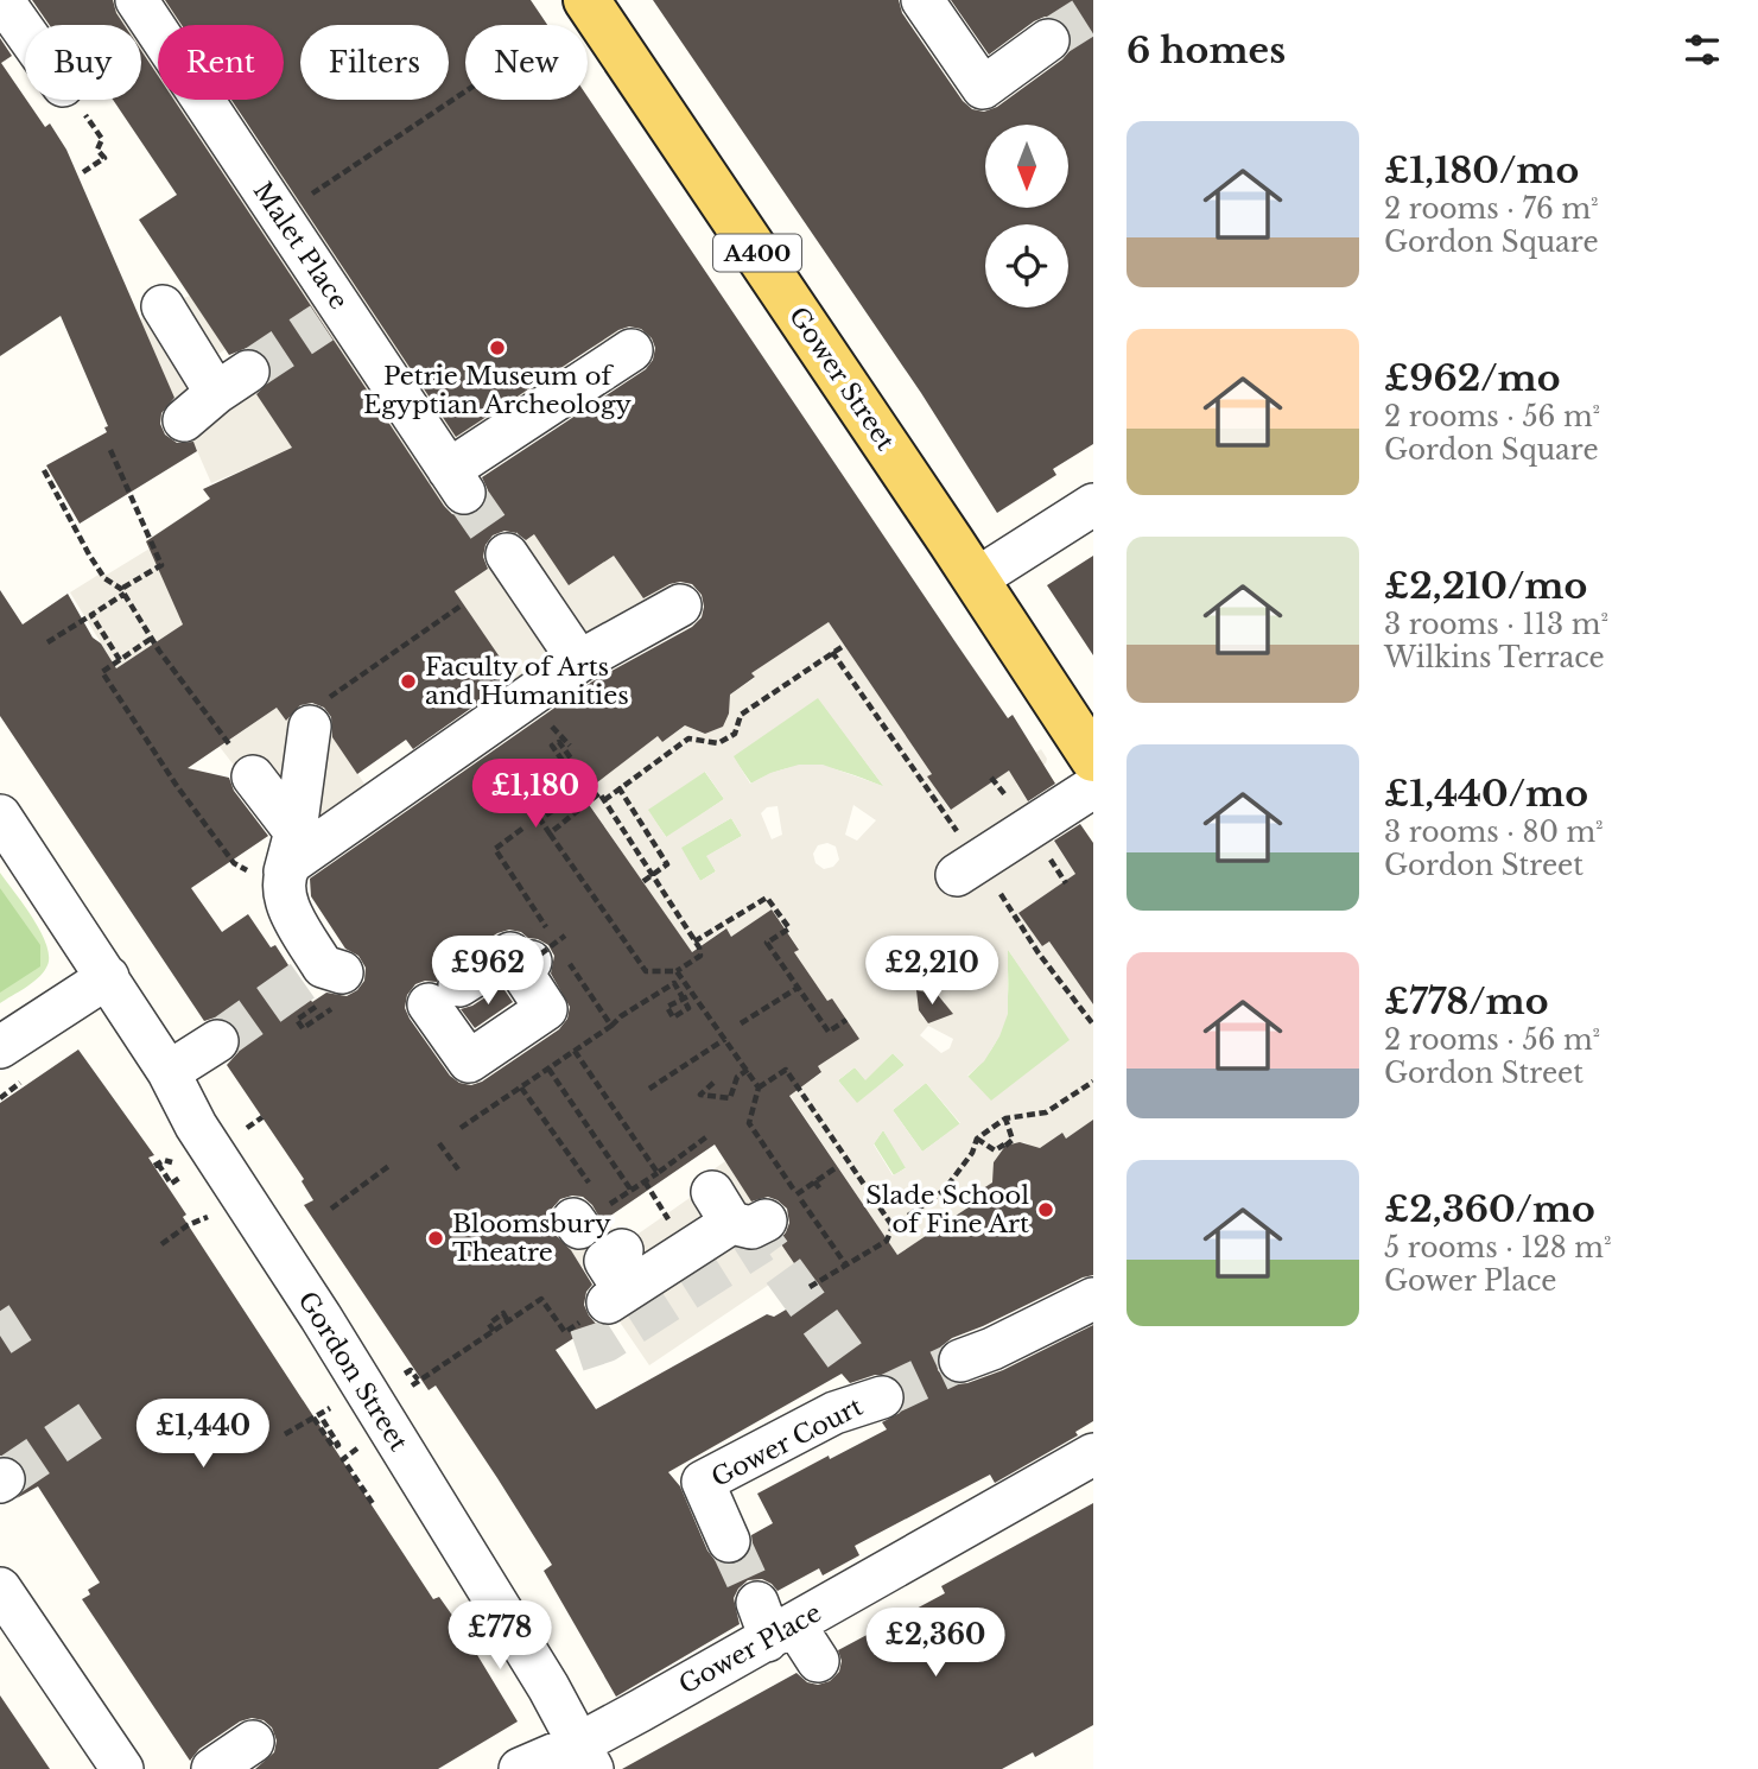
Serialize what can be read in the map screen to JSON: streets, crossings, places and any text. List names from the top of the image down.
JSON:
{
  "streets": {
    "main road": ["A400", "Gower Street"],
    "street": [
      "Malet Place",
      "Gordon Street",
      "Gower Court",
      "Gower Place"
    ]
  },
  "crossings": [
    ["Gordon Street", "Gower Place"]
  ],
  "places": [
    "Petrie Museum of Egyptian Archeology",
    "Faculty of Arts and Humanities",
    "Slade School of Fine Art",
    "Bloomsbury Theatre"
  ],
  "north": "bottom",
  "page": {
    "heading": "6 homes",
    "chip": [
      "Buy",
      "Rent",
      "Filters",
      "New"
    ],
    "list": [
      {
        "name": "£1,180/mo",
        "note": "2 rooms · 76 m² · Gordon Square"
      },
      {
        "name": "£962/mo",
        "note": "2 rooms · 56 m² · Gordon Square"
      },
      {
        "name": "£2,210/mo",
        "note": "3 rooms · 113 m² · Wilkins Terrace"
      },
      {
        "name": "£1,440/mo",
        "note": "3 rooms · 80 m² · Gordon Street"
      },
      {
        "name": "£778/mo",
        "note": "2 rooms · 56 m² · Gordon Street"
      },
      {
        "name": "£2,360/mo",
        "note": "5 rooms · 128 m² · Gower Place"
      }
    ],
    "price": [
      "£1,180",
      "£962",
      "£2,210",
      "£1,440",
      "£778",
      "£2,360"
    ]
  }
}
